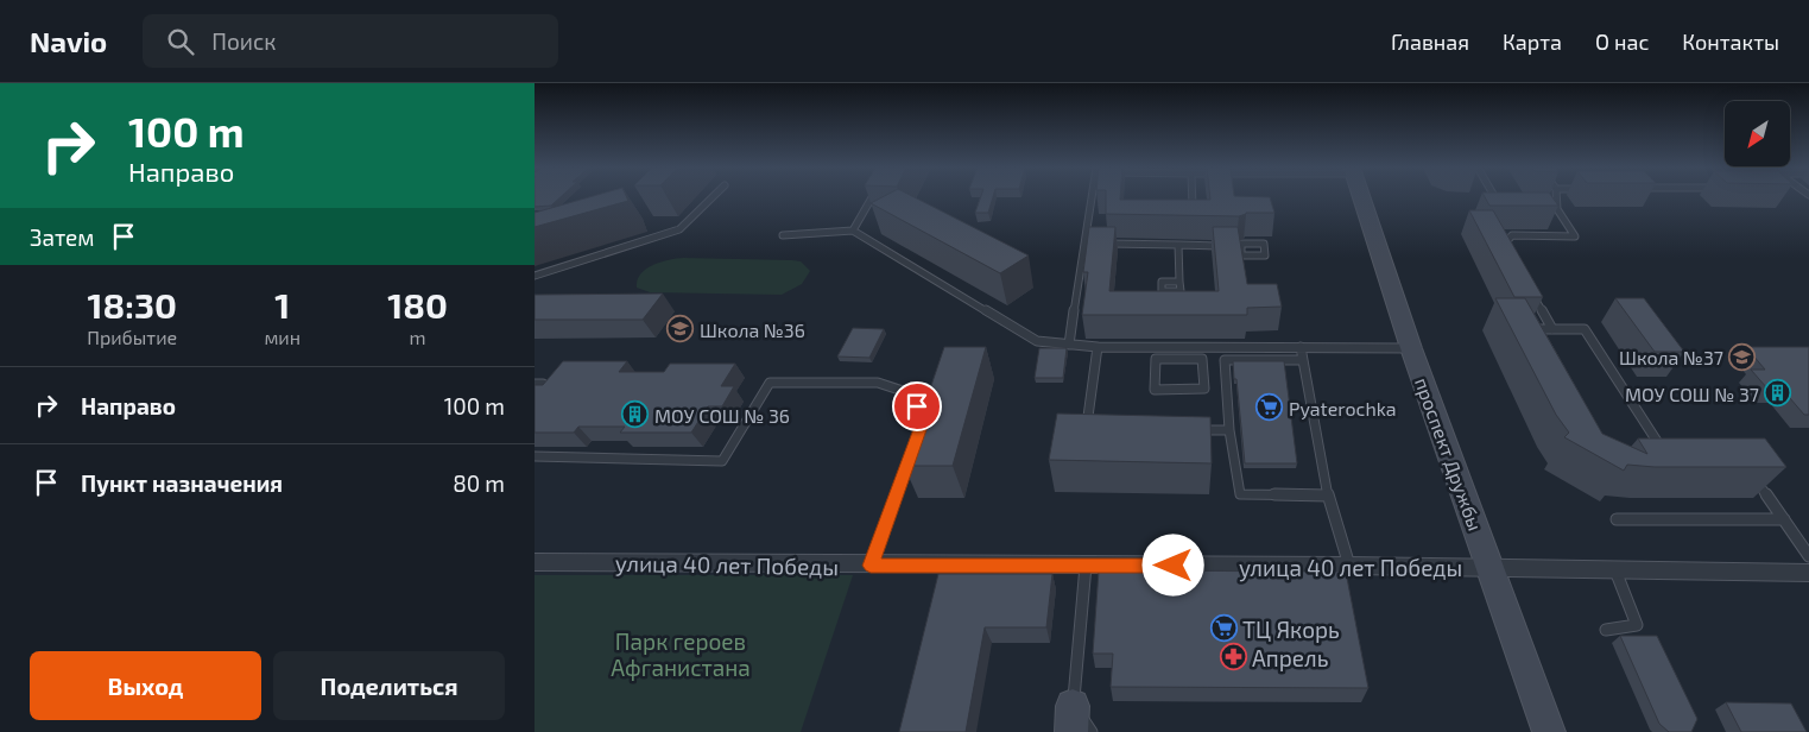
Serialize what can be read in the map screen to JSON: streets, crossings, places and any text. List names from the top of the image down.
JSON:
{
  "streets": {
    "street": ["проспект Дружбы", "улица 40 лет Победы"]
  },
  "crossings": [
    ["проспект Дружбы", "улица 40 лет Победы"]
  ],
  "parks": ["Парк героев Афганистана"],
  "places": {
    "school or university": ["Школа №36", "Школа №37"],
    "building": ["МОУ СОШ № 37", "МОУ СОШ № 36"],
    "supermarket": ["Pyaterochka", "ТЦ Якорь"],
    "pharmacy": ["Апрель"]
  },
  "north": "bottom left",
  "page": {
    "header": "Navio",
    "search": "Поиск",
    "nav": [
      "Главная",
      "Карта",
      "О нас",
      "Контакты"
    ],
    "turn": ["100 m", "Направо"],
    "then": "Затем",
    "eta": [
      "18:30",
      "Прибытие",
      "1",
      "мин",
      "180",
      "m"
    ],
    "list": [
      {
        "name": "Направо",
        "value": "100 m"
      },
      {
        "name": "Пункт назначения",
        "value": "80 m"
      }
    ],
    "buttons": ["Выход", "Поделиться"]
  }
}
